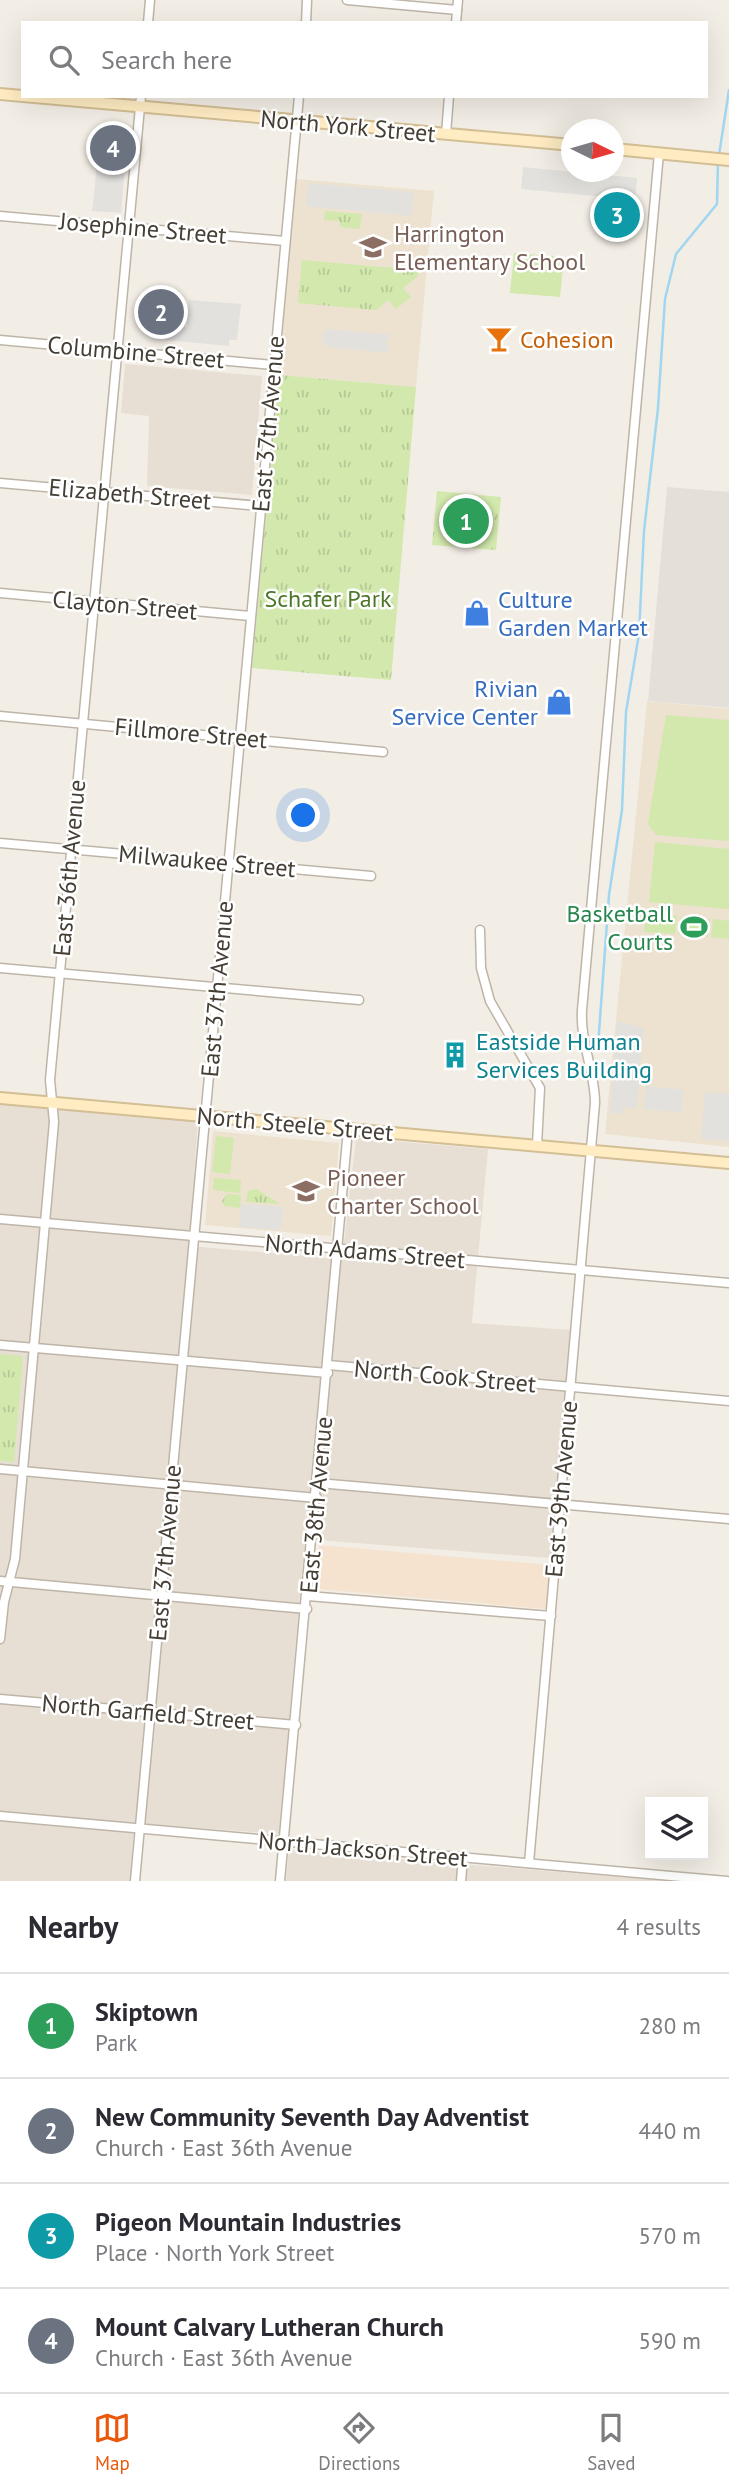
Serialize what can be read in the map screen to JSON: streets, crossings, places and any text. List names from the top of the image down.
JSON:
{
  "streets": {
    "street": [
      "North York Street",
      "Josephine Street",
      "Columbine Street",
      "East 37th Avenue",
      "Elizabeth Street",
      "Clayton Street",
      "Fillmore Street",
      "Milwaukee Street",
      "East 36th Avenue",
      "North Steele Street",
      "North Adams Street",
      "North Cook Street",
      "East 39th Avenue",
      "East 38th Avenue",
      "North Garfield Street",
      "North Jackson Street"
    ]
  },
  "crossings": [
    ["North York Street", "East 37th Avenue"],
    ["North York Street", "East 36th Avenue"],
    ["Josephine Street", "East 37th Avenue"],
    ["Josephine Street", "East 36th Avenue"],
    ["Columbine Street", "East 37th Avenue"],
    ["Columbine Street", "East 36th Avenue"],
    ["East 37th Avenue", "Elizabeth Street"],
    ["East 37th Avenue", "Clayton Street"],
    ["East 37th Avenue", "Fillmore Street"],
    ["East 37th Avenue", "Milwaukee Street"],
    ["East 37th Avenue", "North Steele Street"],
    ["East 37th Avenue", "North Adams Street"],
    ["East 37th Avenue", "North Cook Street"],
    ["East 37th Avenue", "North Garfield Street"],
    ["East 37th Avenue", "North Jackson Street"],
    ["Elizabeth Street", "East 36th Avenue"],
    ["Clayton Street", "East 36th Avenue"],
    ["Fillmore Street", "East 36th Avenue"],
    ["Milwaukee Street", "East 36th Avenue"],
    ["East 36th Avenue", "North Steele Street"],
    ["East 36th Avenue", "North Adams Street"],
    ["East 36th Avenue", "North Cook Street"],
    ["North Steele Street", "East 39th Avenue"],
    ["North Steele Street", "East 38th Avenue"],
    ["North Adams Street", "East 39th Avenue"],
    ["North Adams Street", "East 38th Avenue"],
    ["North Cook Street", "East 39th Avenue"],
    ["North Cook Street", "East 38th Avenue"],
    ["East 39th Avenue", "North Jackson Street"],
    ["East 38th Avenue", "North Garfield Street"],
    ["East 38th Avenue", "North Jackson Street"]
  ],
  "parks": ["Schafer Park"],
  "places": {
    "school or university": ["Harrington Elementary School", "Pioneer Charter School"],
    "bar": ["Cohesion"],
    "shop": ["Culture Garden Market", "Rivian Service Center"],
    "sports": ["Basketball Courts"],
    "building": ["Eastside Human Services Building"]
  },
  "north": "right",
  "page": {
    "search": "Search here",
    "pins": [
      "4",
      "3",
      "2",
      "1"
    ],
    "heading": ["Nearby", "4 results"],
    "list": [
      {
        "mark": "1",
        "name": "Skiptown",
        "note": "Park",
        "value": "280 m"
      },
      {
        "mark": "2",
        "name": "New Community Seventh Day Adventist",
        "note": "Church · East 36th Avenue",
        "value": "440 m"
      },
      {
        "mark": "3",
        "name": "Pigeon Mountain Industries",
        "note": "Place · North York Street",
        "value": "570 m"
      },
      {
        "mark": "4",
        "name": "Mount Calvary Lutheran Church",
        "note": "Church · East 36th Avenue",
        "value": "590 m"
      }
    ],
    "nav": ["Map", "Directions", "Saved"]
  }
}
